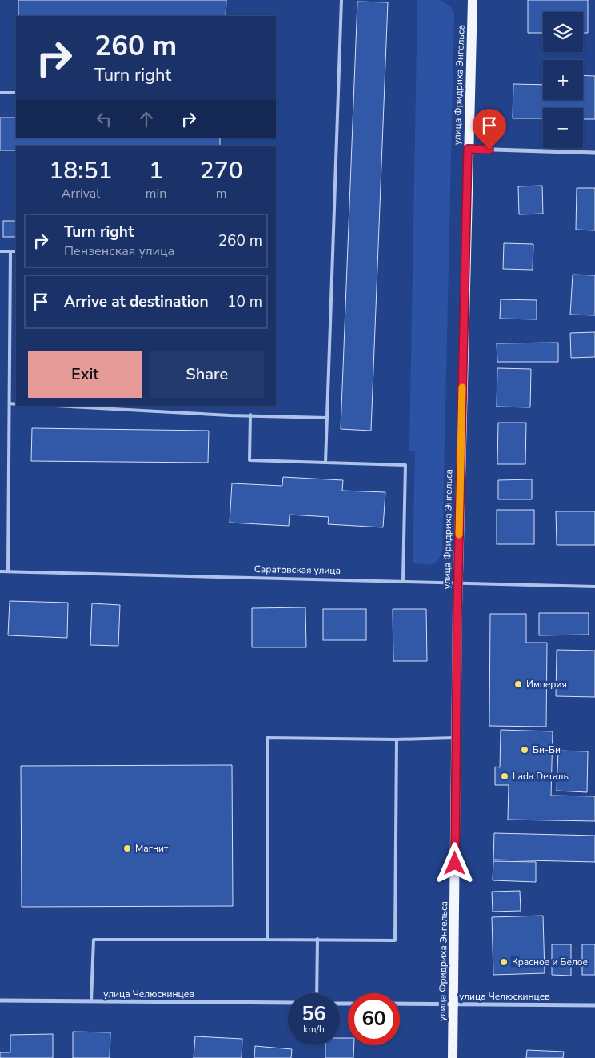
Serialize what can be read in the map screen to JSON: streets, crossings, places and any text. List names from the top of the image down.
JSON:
{
  "streets": {
    "main road": ["улица Фридриха Энгельса"],
    "street": ["улица Челюскинцев"],
    "lane": ["Саратовская улица"]
  },
  "crossings": [
    ["улица Фридриха Энгельса", "Саратовская улица"],
    ["улица Фридриха Энгельса", "улица Челюскинцев"]
  ],
  "places": [
    "Империя",
    "Би-Би",
    "Lada Dеталь",
    "Магнит",
    "Красное и Белое"
  ],
  "page": {
    "map_buttons": ["+", "−"],
    "turn": ["260 m", "Turn right"],
    "eta": [
      "18:51",
      "Arrival",
      "1",
      "min",
      "270",
      "m"
    ],
    "list": [
      {
        "name": "Turn right",
        "note": "Пензенская улица",
        "value": "260 m"
      },
      {
        "name": "Arrive at destination",
        "value": "10 m"
      }
    ],
    "buttons": ["Exit", "Share"],
    "speed": "56 km/h",
    "limit": "60"
  }
}
